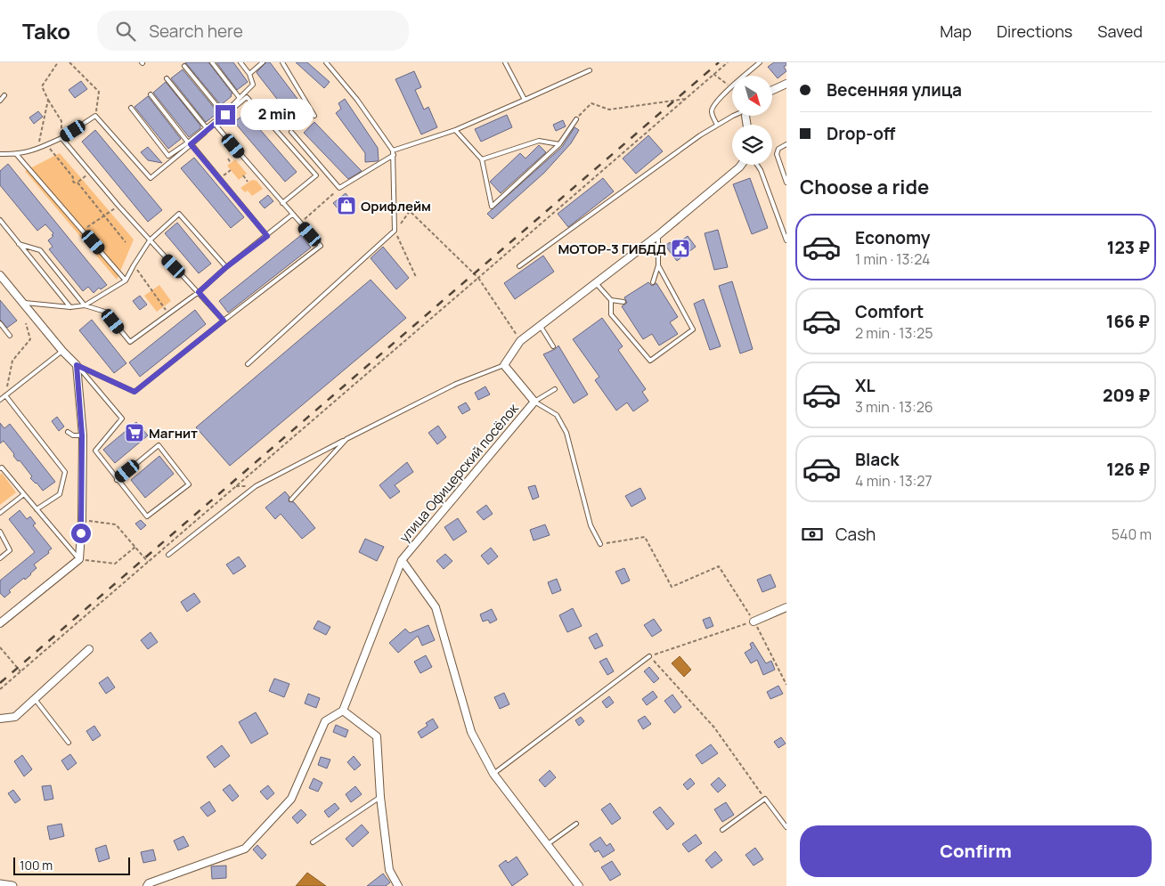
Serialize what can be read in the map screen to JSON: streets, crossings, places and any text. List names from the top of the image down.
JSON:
{
  "streets": {
    "street": ["улица Офицерский посёлок"]
  },
  "places": {
    "shop": ["Орифлейм"],
    "public building": ["МОТОР-3 ГИБДД"],
    "supermarket": ["Магнит"]
  },
  "scale_bar": "100 m",
  "north": "bottom right",
  "page": {
    "header": "Tako",
    "search": "Search here",
    "nav": ["Map", "Directions", "Saved"],
    "banner": ["Весенняя улица", "Drop-off"],
    "bubble": "2 min",
    "heading": "Choose a ride",
    "list": [
      {
        "name": "Economy",
        "note": "1 min · 13:24",
        "value": "123 ₽"
      },
      {
        "name": "Comfort",
        "note": "2 min · 13:25",
        "value": "166 ₽"
      },
      {
        "name": "XL",
        "note": "3 min · 13:26",
        "value": "209 ₽"
      },
      {
        "name": "Black",
        "note": "4 min · 13:27",
        "value": "126 ₽"
      }
    ],
    "pay": ["Cash", "540 m"],
    "buttons": "Confirm",
    "scale": "100 m"
  }
}
